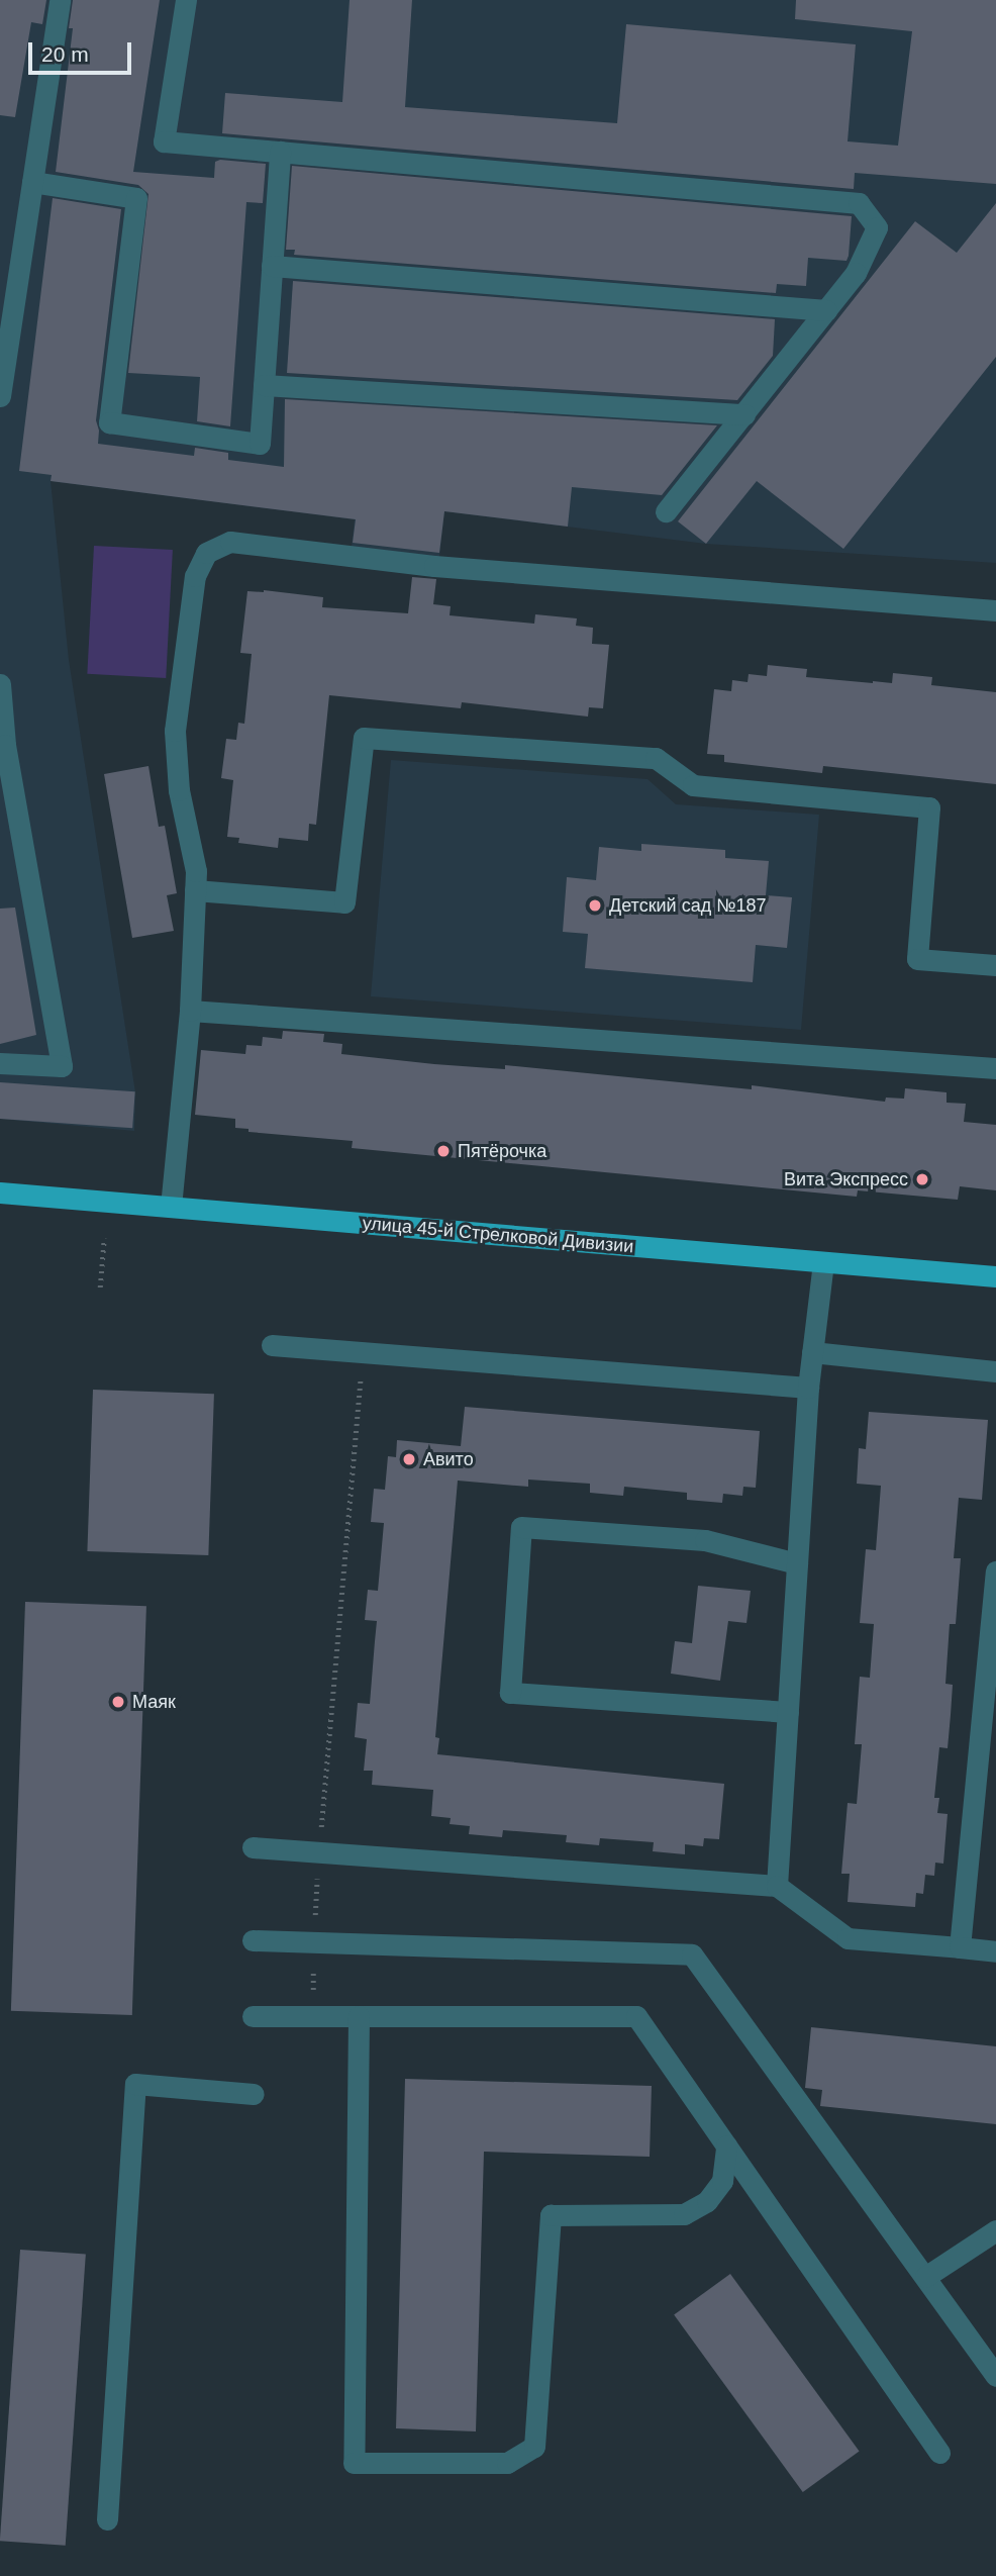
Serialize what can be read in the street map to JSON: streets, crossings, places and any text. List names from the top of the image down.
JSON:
{
  "streets": {
    "main road": ["улица 45-й Стрелковой Дивизии"]
  },
  "places": [
    "Детский сад №187",
    "Пятёрочка",
    "Вита Экспресс",
    "Авито",
    "Маяк"
  ],
  "scale_bar": "20 m"
}
